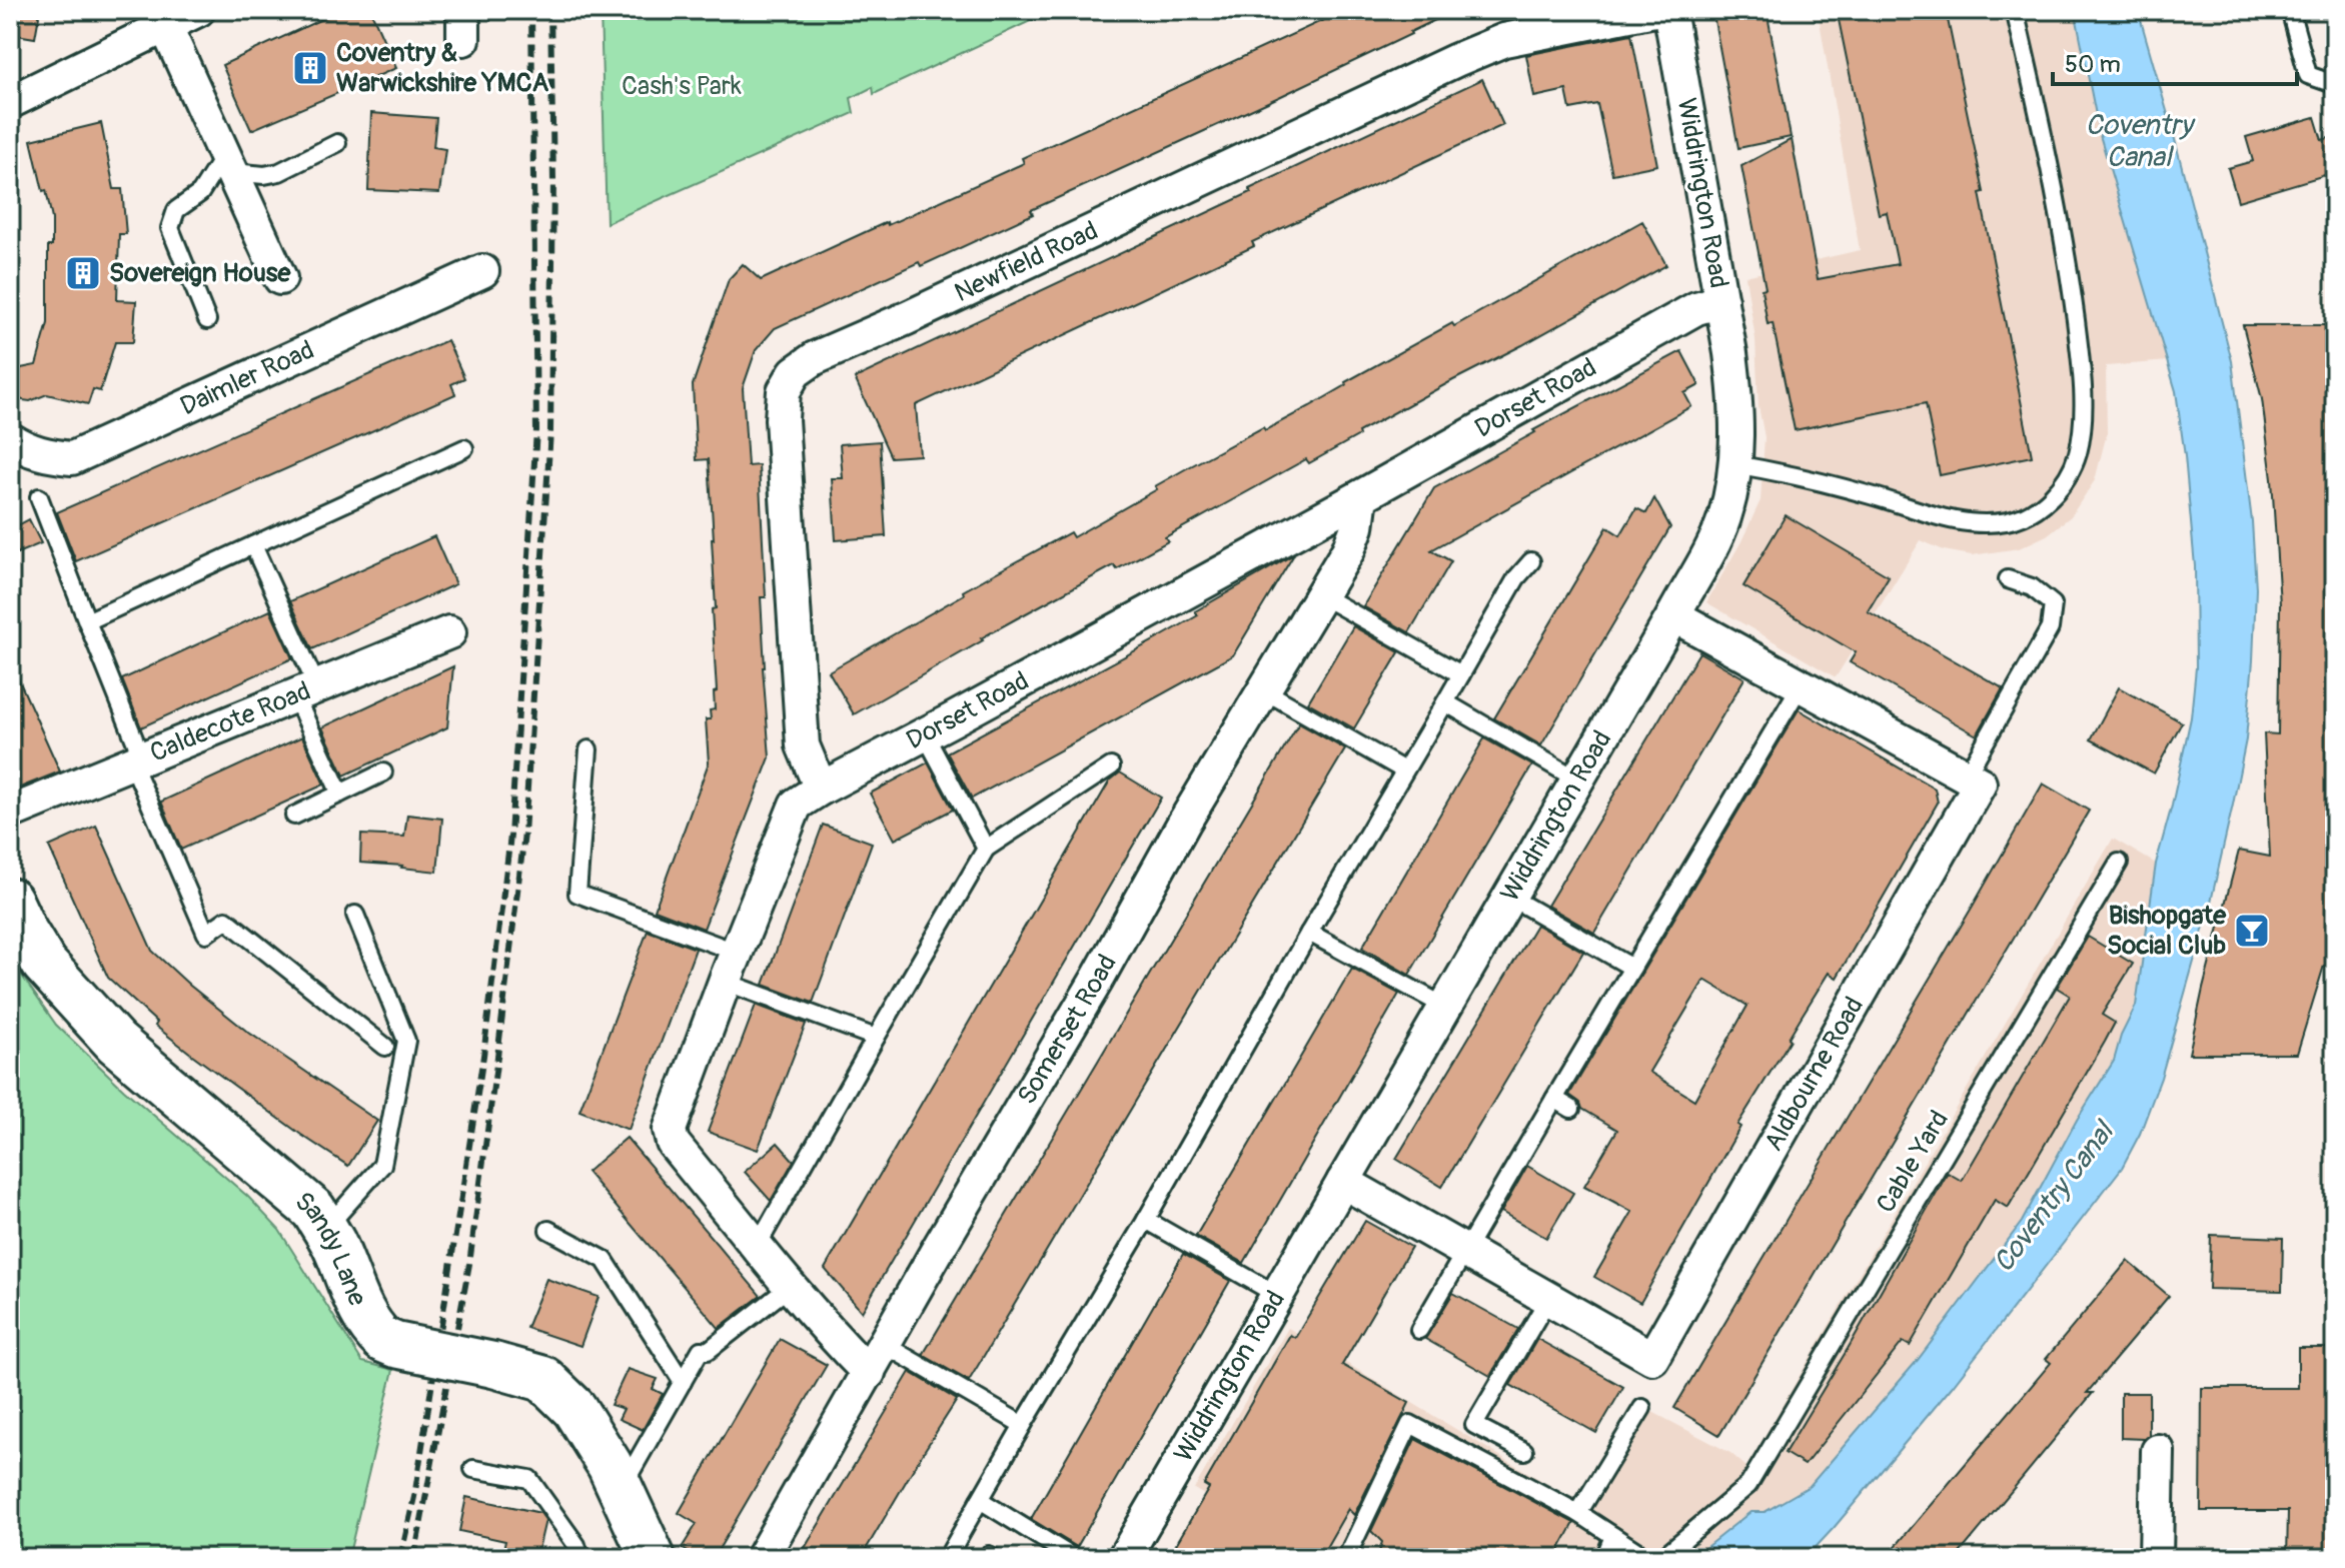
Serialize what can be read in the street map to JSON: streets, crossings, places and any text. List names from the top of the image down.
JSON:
{
  "streets": {
    "street": [
      "Widdrington Road",
      "Newfield Road",
      "Daimler Road",
      "Dorset Road",
      "Caldecote Road",
      "Somerset Road",
      "Aldbourne Road",
      "Sandy Lane"
    ],
    "lane": ["Cable Yard"]
  },
  "crossings": [
    ["Widdrington Road", "Dorset Road"],
    ["Widdrington Road", "Aldbourne Road"],
    ["Newfield Road", "Dorset Road"],
    ["Dorset Road", "Somerset Road"]
  ],
  "water": ["Coventry Canal"],
  "parks": ["Cash's Park"],
  "places": {
    "building": ["Coventry & Warwickshire YMCA", "Sovereign House"],
    "bar": ["Bishopgate Social Club"]
  },
  "scale_bar": "50 m"
}
